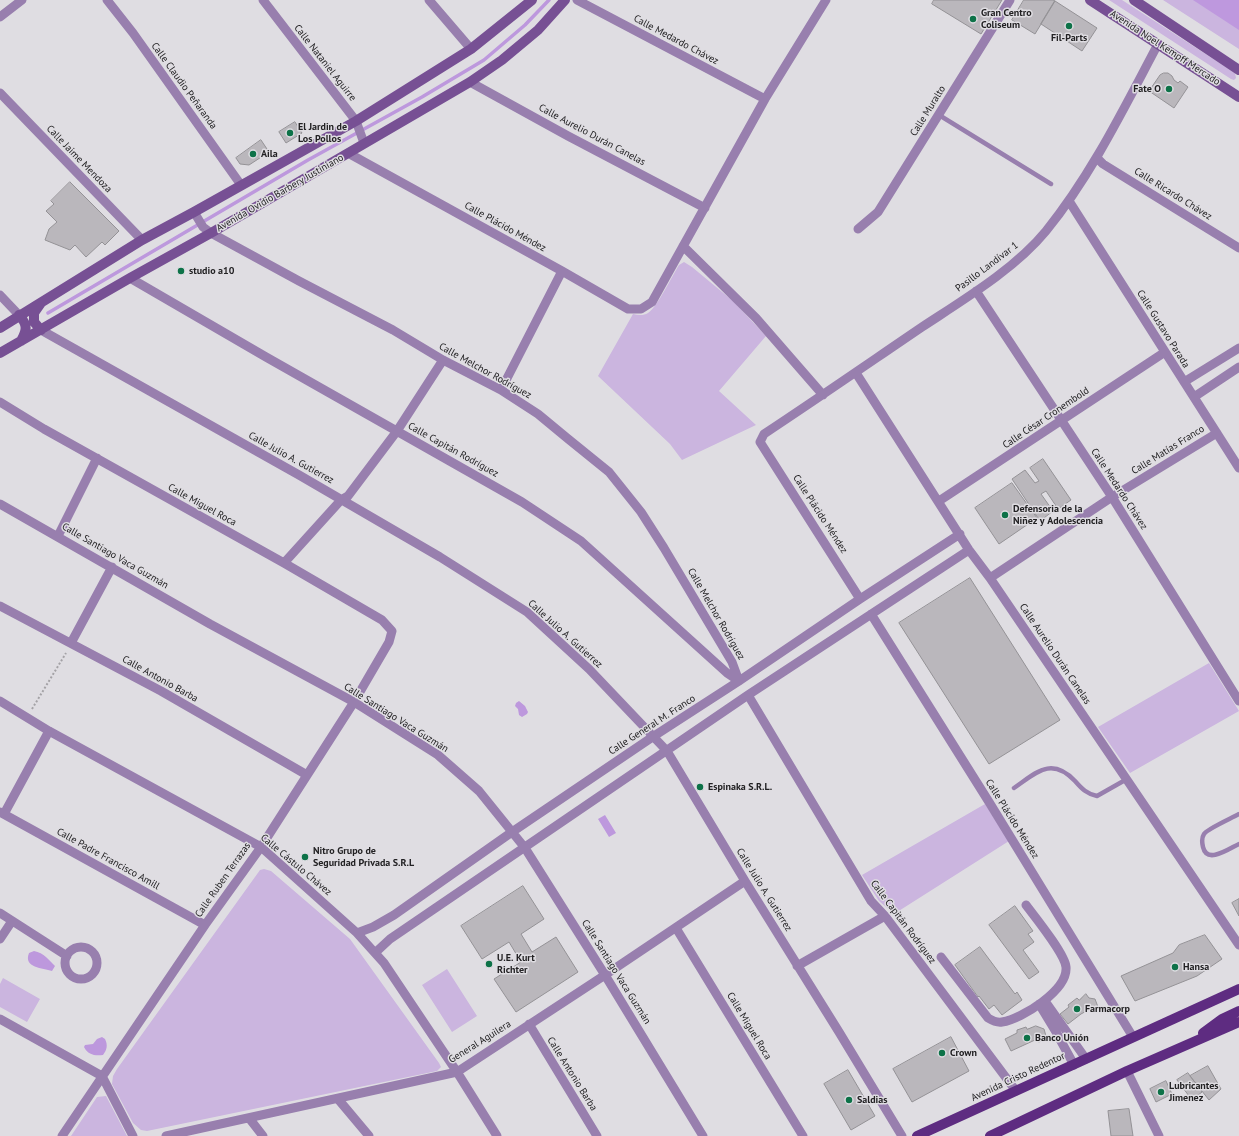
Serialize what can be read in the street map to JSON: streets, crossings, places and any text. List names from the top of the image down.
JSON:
{
  "streets": {
    "main road": ["Avenida Cristo Redentor"],
    "street": [
      "Calle Medardo Chávez",
      "Avenida Noel Kempff Mercado",
      "Calle Nataniel Aguirre",
      "Calle Claudio Peñaranda",
      "Calle Muralto",
      "Calle Aurelio Durán Canelas",
      "Calle Jaime Mendoza",
      "Avenida Ovidio Barbery Justiniano",
      "Calle Ricardo Chávez",
      "Calle Plácido Méndez",
      "Pasillo Landívar 1",
      "Calle Gustavo Parada",
      "Calle Melchor Rodríguez",
      "Calle César Cronembold",
      "Calle Capitán Rodríguez",
      "Calle Matías Franco",
      "Calle Julio A. Gutierrez",
      "Calle Miguel Roca",
      "Calle Santiago Vaca Guzmán",
      "Calle Antonio Barba",
      "Calle General M. Franco",
      "Calle Padre Francisco Amill",
      "Calle Cástulo Chávez",
      "Calle Ruben Terrazas",
      "General Aguilera"
    ]
  },
  "crossings": [
    ["Calle Medardo Chávez", "Pasillo Landívar 1"],
    ["Calle Medardo Chávez", "Calle César Cronembold"],
    ["Calle Medardo Chávez", "Calle Matías Franco"],
    ["Avenida Noel Kempff Mercado", "Pasillo Landívar 1"],
    ["Calle Nataniel Aguirre", "Avenida Ovidio Barbery Justiniano"],
    ["Calle Claudio Peñaranda", "Avenida Ovidio Barbery Justiniano"],
    ["Calle Aurelio Durán Canelas", "Avenida Ovidio Barbery Justiniano"],
    ["Calle Aurelio Durán Canelas", "Pasillo Landívar 1"],
    ["Calle Aurelio Durán Canelas", "Calle César Cronembold"],
    ["Calle Aurelio Durán Canelas", "Calle Matías Franco"],
    ["Calle Aurelio Durán Canelas", "Calle General M. Franco"],
    ["Calle Jaime Mendoza", "Avenida Ovidio Barbery Justiniano"],
    ["Avenida Ovidio Barbery Justiniano", "Calle Plácido Méndez"],
    ["Avenida Ovidio Barbery Justiniano", "Calle Melchor Rodríguez"],
    ["Avenida Ovidio Barbery Justiniano", "Calle Capitán Rodríguez"],
    ["Avenida Ovidio Barbery Justiniano", "Calle Julio A. Gutierrez"],
    ["Calle Ricardo Chávez", "Pasillo Landívar 1"],
    ["Calle Plácido Méndez", "Pasillo Landívar 1"],
    ["Calle Plácido Méndez", "Calle General M. Franco"],
    ["Calle Plácido Méndez", "Avenida Cristo Redentor"],
    ["Pasillo Landívar 1", "Calle Gustavo Parada"],
    ["Calle Gustavo Parada", "Calle César Cronembold"],
    ["Calle Gustavo Parada", "Calle Matías Franco"],
    ["Calle Melchor Rodríguez", "Calle Capitán Rodríguez"],
    ["Calle Melchor Rodríguez", "Calle General M. Franco"],
    ["Calle Capitán Rodríguez", "Calle General M. Franco"],
    ["Calle Capitán Rodríguez", "Avenida Cristo Redentor"],
    ["Calle Julio A. Gutierrez", "Calle General M. Franco"],
    ["Calle Julio A. Gutierrez", "General Aguilera"],
    ["Calle Miguel Roca", "Calle Ruben Terrazas"],
    ["Calle Miguel Roca", "General Aguilera"],
    ["Calle Santiago Vaca Guzmán", "Calle General M. Franco"],
    ["Calle Santiago Vaca Guzmán", "Calle Ruben Terrazas"],
    ["Calle Santiago Vaca Guzmán", "General Aguilera"],
    ["Calle Antonio Barba", "Calle Ruben Terrazas"],
    ["Calle Antonio Barba", "General Aguilera"],
    ["Calle General M. Franco", "Calle Cástulo Chávez"],
    ["Calle Padre Francisco Amill", "Calle Ruben Terrazas"],
    ["Calle Cástulo Chávez", "Calle Ruben Terrazas"],
    ["Calle Cástulo Chávez", "General Aguilera"]
  ],
  "places": [
    "Gran Centro Coliseum",
    "Fil-Parts",
    "Fate O",
    "El Jardin de Los Pollos",
    "Aila",
    "studio a10",
    "Defensoria de la Niñez y Adolescencia",
    "Espinaka S.R.L.",
    "Nitro Grupo de Seguridad Privada S.R.L",
    "U.E. Kurt Richter",
    "Hansa",
    "Farmacorp",
    "Banco Unión",
    "Crown",
    "Lubricantes Jimenez",
    "Saldias"
  ]
}
